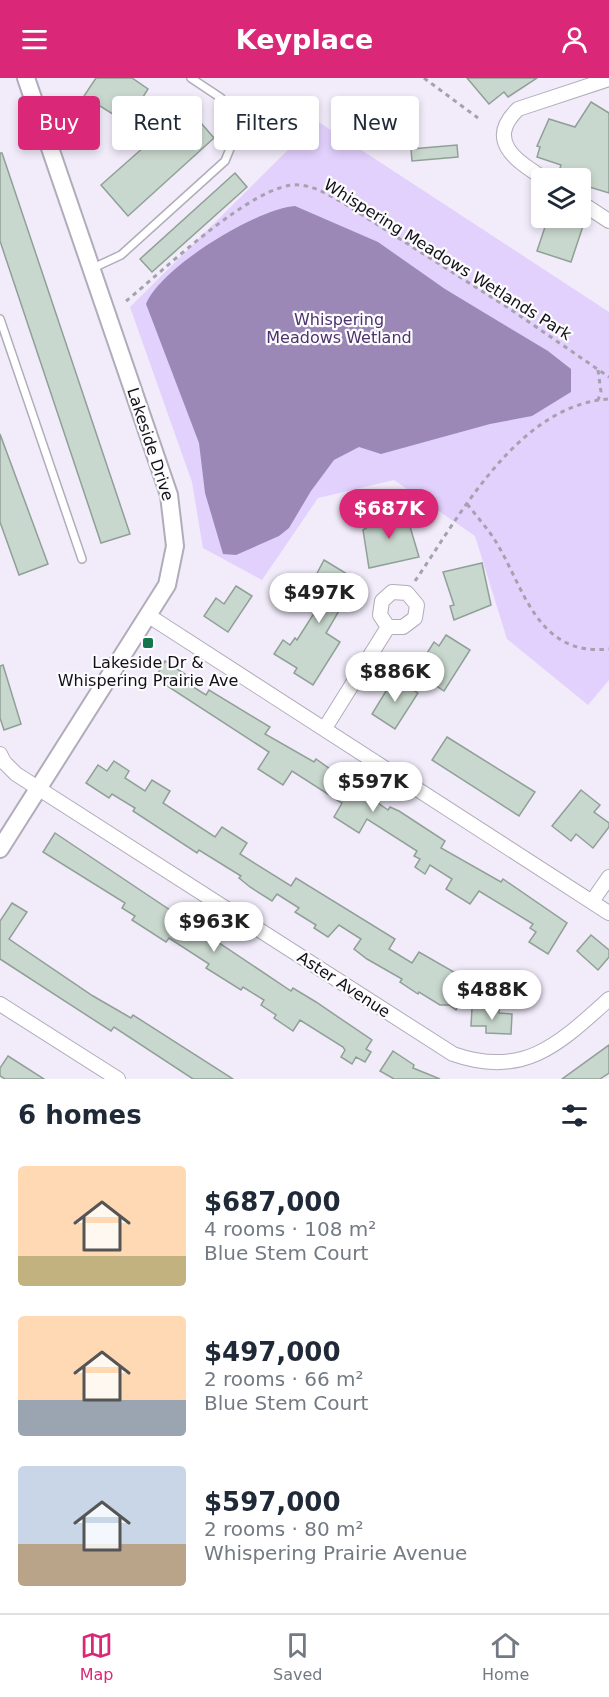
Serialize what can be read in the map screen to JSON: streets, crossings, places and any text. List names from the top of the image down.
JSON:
{
  "streets": {
    "street": ["Lakeside Drive", "Aster Avenue"],
    "path": ["Whispering Meadows Wetlands Park"]
  },
  "crossings": [
    ["Lakeside Drive", "Aster Avenue"]
  ],
  "parks": ["Whispering Meadows Wetland"],
  "places": {
    "transit": ["Lakeside Dr & Whispering Prairie Ave"]
  },
  "page": {
    "header": "Keyplace",
    "chip": [
      "Buy",
      "Rent",
      "Filters",
      "New"
    ],
    "price": [
      "$687K",
      "$497K",
      "$886K",
      "$597K",
      "$963K",
      "$488K"
    ],
    "heading": "6 homes",
    "list": [
      {
        "name": "$687,000",
        "note": "4 rooms · 108 m² · Blue Stem Court"
      },
      {
        "name": "$497,000",
        "note": "2 rooms · 66 m² · Blue Stem Court"
      },
      {
        "name": "$597,000",
        "note": "2 rooms · 80 m² · Whispering Prairie Avenue"
      }
    ],
    "tabs": ["Map", "Saved", "Home"]
  }
}
